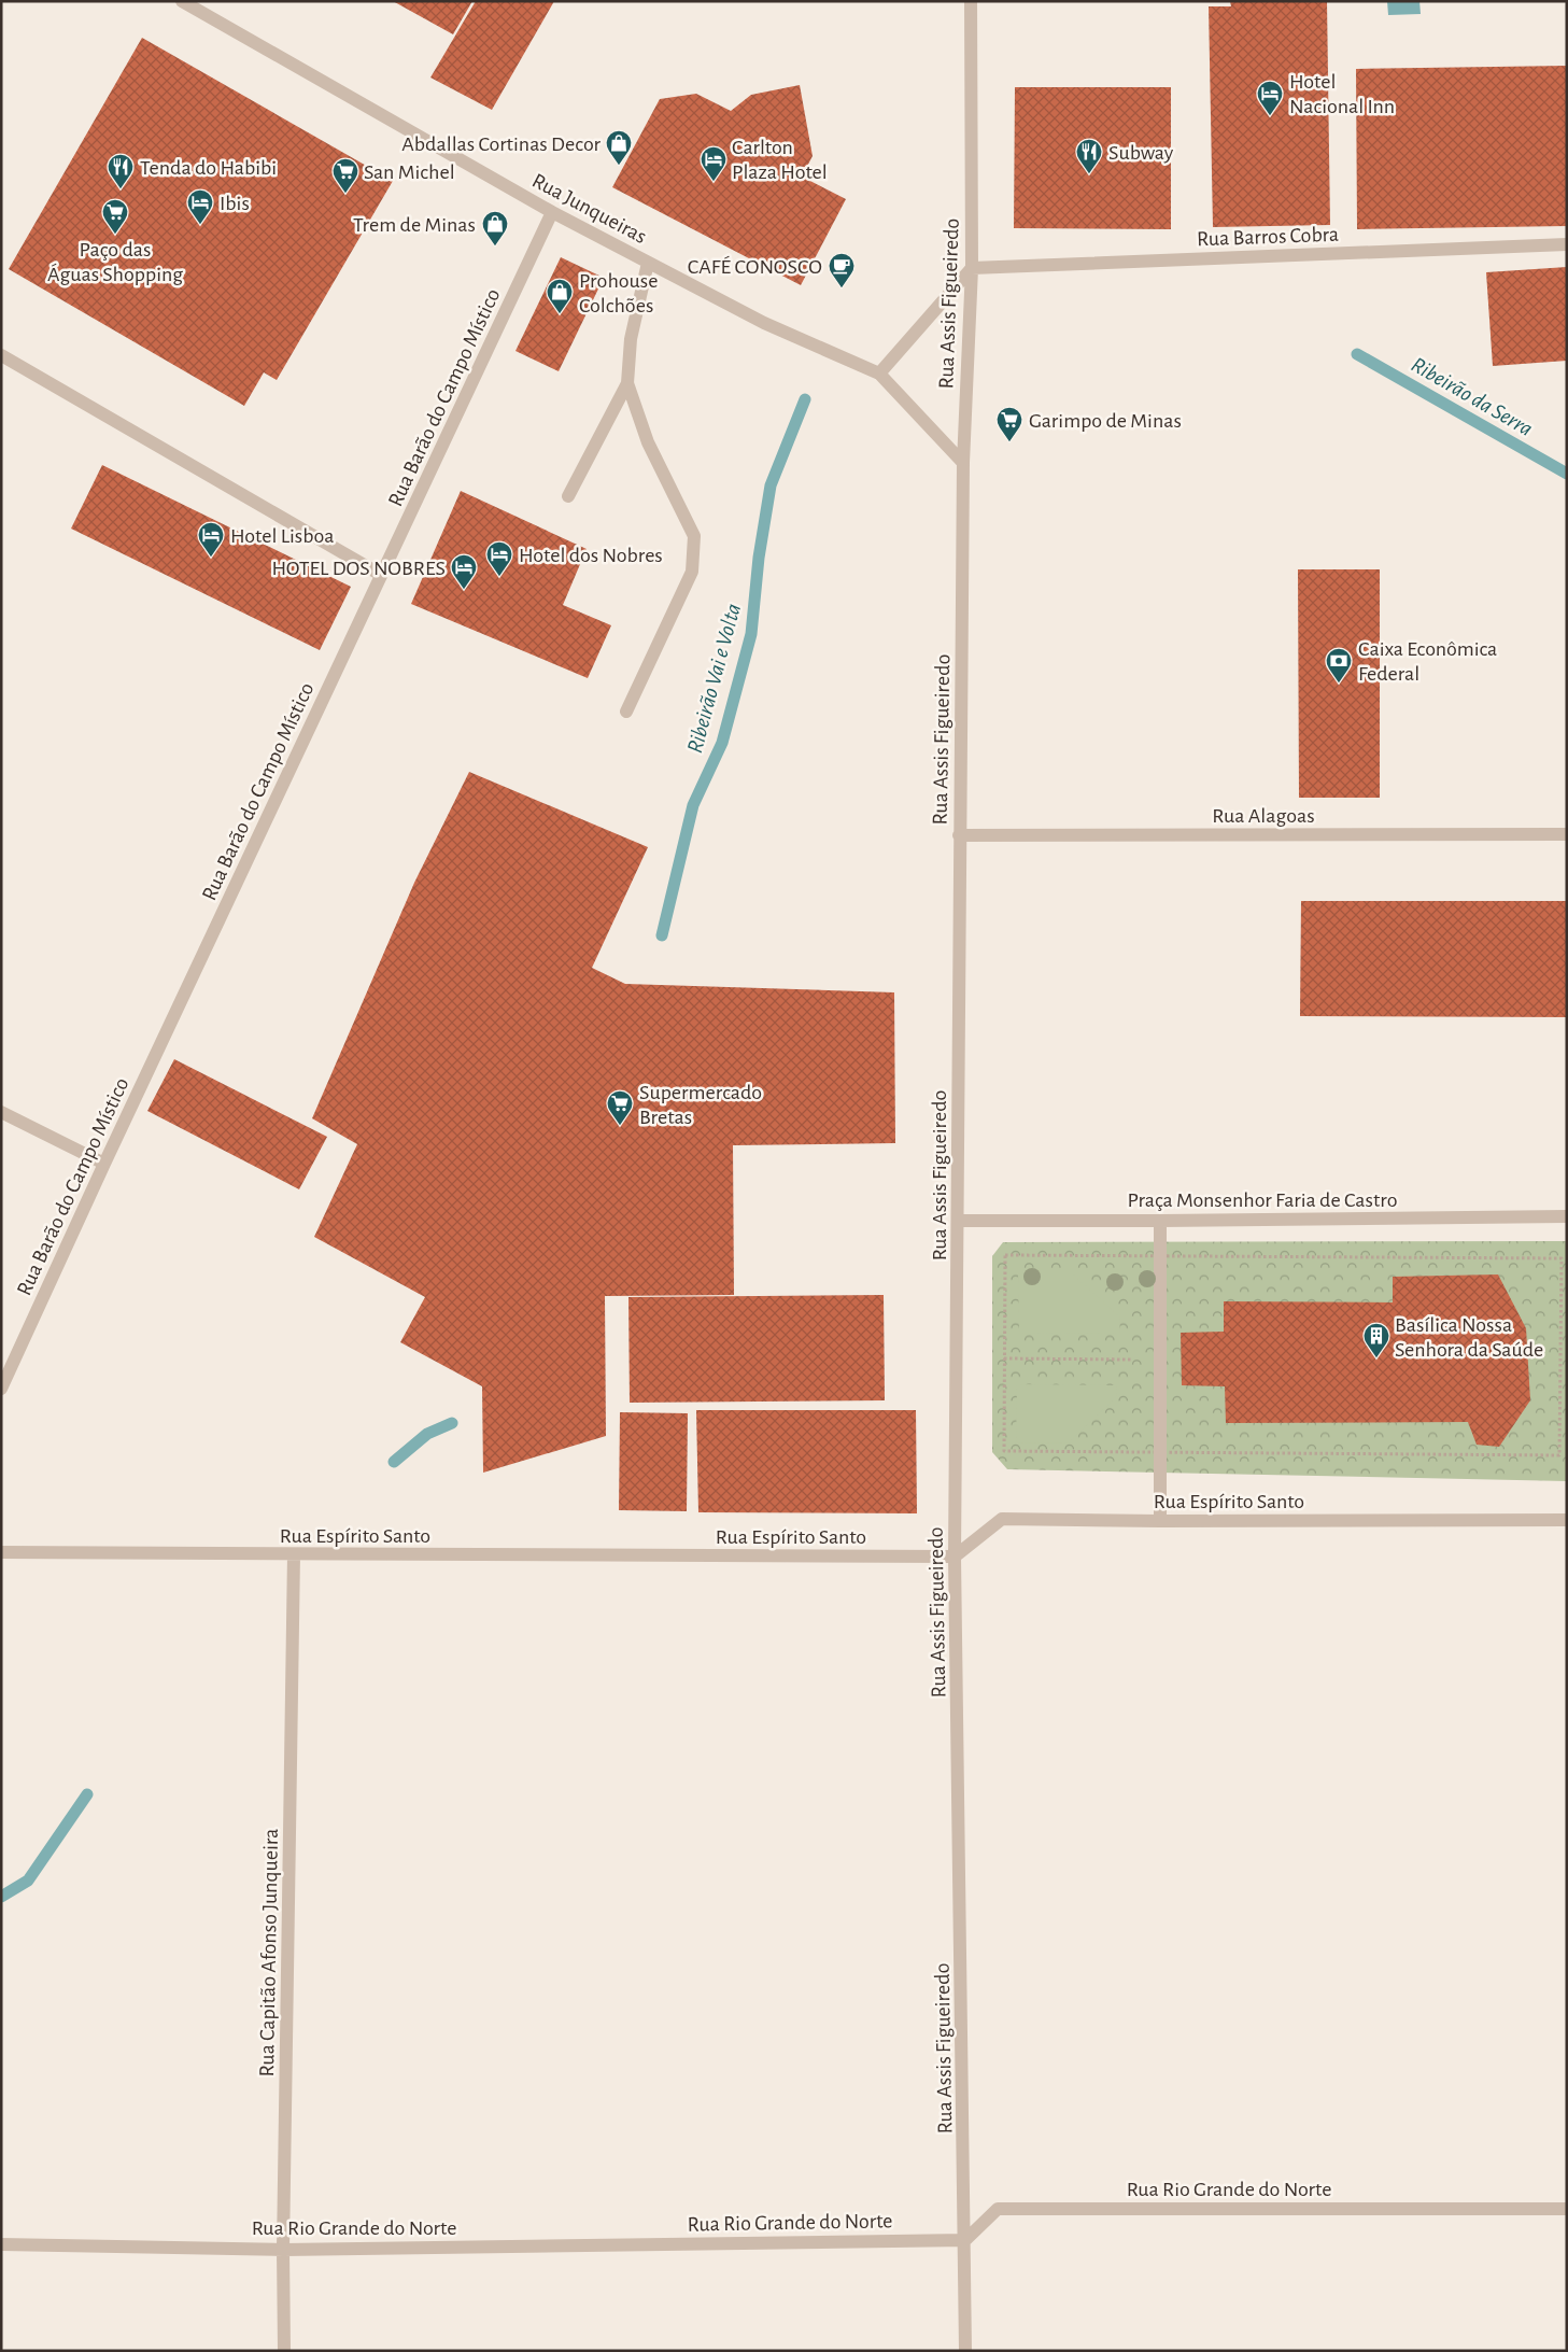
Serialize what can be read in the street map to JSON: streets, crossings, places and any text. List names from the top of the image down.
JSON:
{
  "streets": {
    "street": [
      "Rua Junqueiras",
      "Rua Barros Cobra",
      "Rua Assis Figueiredo",
      "Rua Barão do Campo Místico",
      "Rua Alagoas",
      "Praça Monsenhor Faria de Castro",
      "Rua Espírito Santo",
      "Rua Capitão Afonso Junqueira",
      "Rua Rio Grande do Norte"
    ]
  },
  "crossings": [
    ["Rua Junqueiras", "Rua Assis Figueiredo"],
    ["Rua Junqueiras", "Rua Barão do Campo Místico"],
    ["Rua Barros Cobra", "Rua Assis Figueiredo"],
    ["Rua Assis Figueiredo", "Rua Alagoas"],
    ["Rua Assis Figueiredo", "Praça Monsenhor Faria de Castro"],
    ["Rua Assis Figueiredo", "Rua Espírito Santo"],
    ["Rua Assis Figueiredo", "Rua Rio Grande do Norte"],
    ["Rua Espírito Santo", "Rua Capitão Afonso Junqueira"],
    ["Rua Capitão Afonso Junqueira", "Rua Rio Grande do Norte"]
  ],
  "water": ["Ribeirão da Serra", "Ribeirão Vai e Volta"],
  "places": {
    "hotel": [
      "Hotel Nacional Inn",
      "Carlton Plaza Hotel",
      "Ibis",
      "Hotel Lisboa",
      "Hotel dos Nobres",
      "HOTEL DOS NOBRES"
    ],
    "shop": ["Abdallas Cortinas Decor", "Trem de Minas", "Prohouse Colchões"],
    "restaurant": ["Subway", "Tenda do Habibi"],
    "supermarket": [
      "San Michel",
      "Paço das Águas Shopping",
      "Garimpo de Minas",
      "Supermercado Bretas"
    ],
    "cafe": ["CAFÉ CONOSCO"],
    "bank": ["Caixa Econômica Federal"],
    "building": ["Basílica Nossa Senhora da Saúde"]
  }
}
